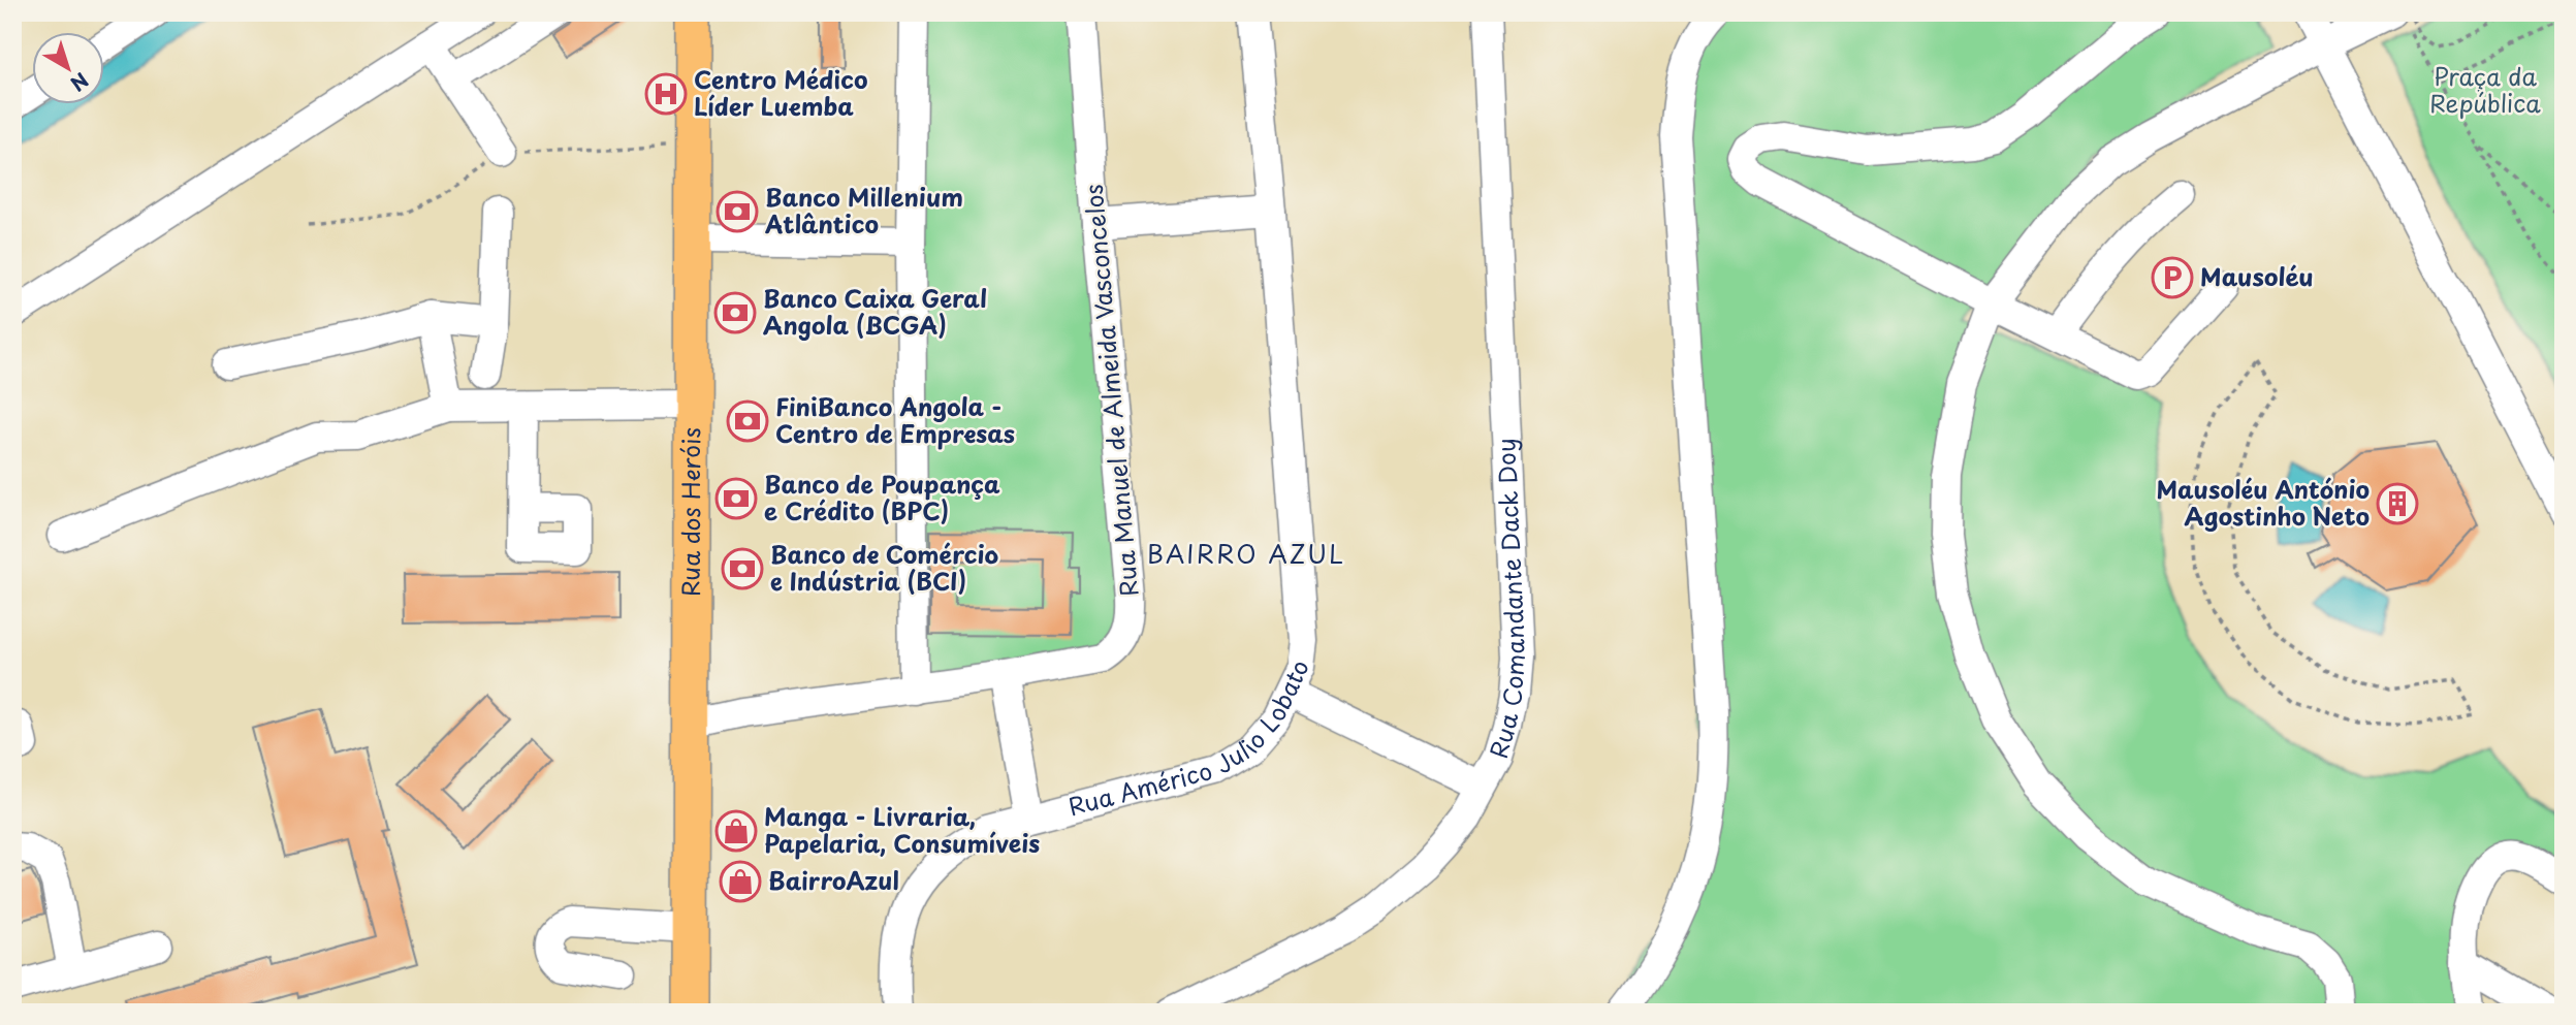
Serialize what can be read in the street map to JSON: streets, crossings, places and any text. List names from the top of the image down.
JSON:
{
  "streets": {
    "main road": ["Rua dos Heróis"],
    "street": ["Rua Manuel de Almeida Vasconcelos", "Rua Comandante Dack Doy", "Rua Américo Julio Lobato"]
  },
  "crossings": [
    ["Rua Manuel de Almeida Vasconcelos", "Rua dos Heróis"]
  ],
  "districts": ["BAIRRO AZUL"],
  "parks": ["Praça da República"],
  "places": {
    "hospital": ["Centro Médico Líder Luemba"],
    "bank": [
      "Banco Millenium Atlântico",
      "Banco Caixa Geral Angola (BCGA)",
      "FiniBanco Angola - Centro de Empresas",
      "Banco de Poupança e Crédito (BPC)",
      "Banco de Comércio e Indústria (BCI)"
    ],
    "parking": ["Mausoléu"],
    "building": ["Mausoléu António Agostinho Neto"],
    "shop": ["Manga - Livraria, Papelaria, Consumíveis", "BairroAzul"]
  },
  "north": "bottom right"
}
